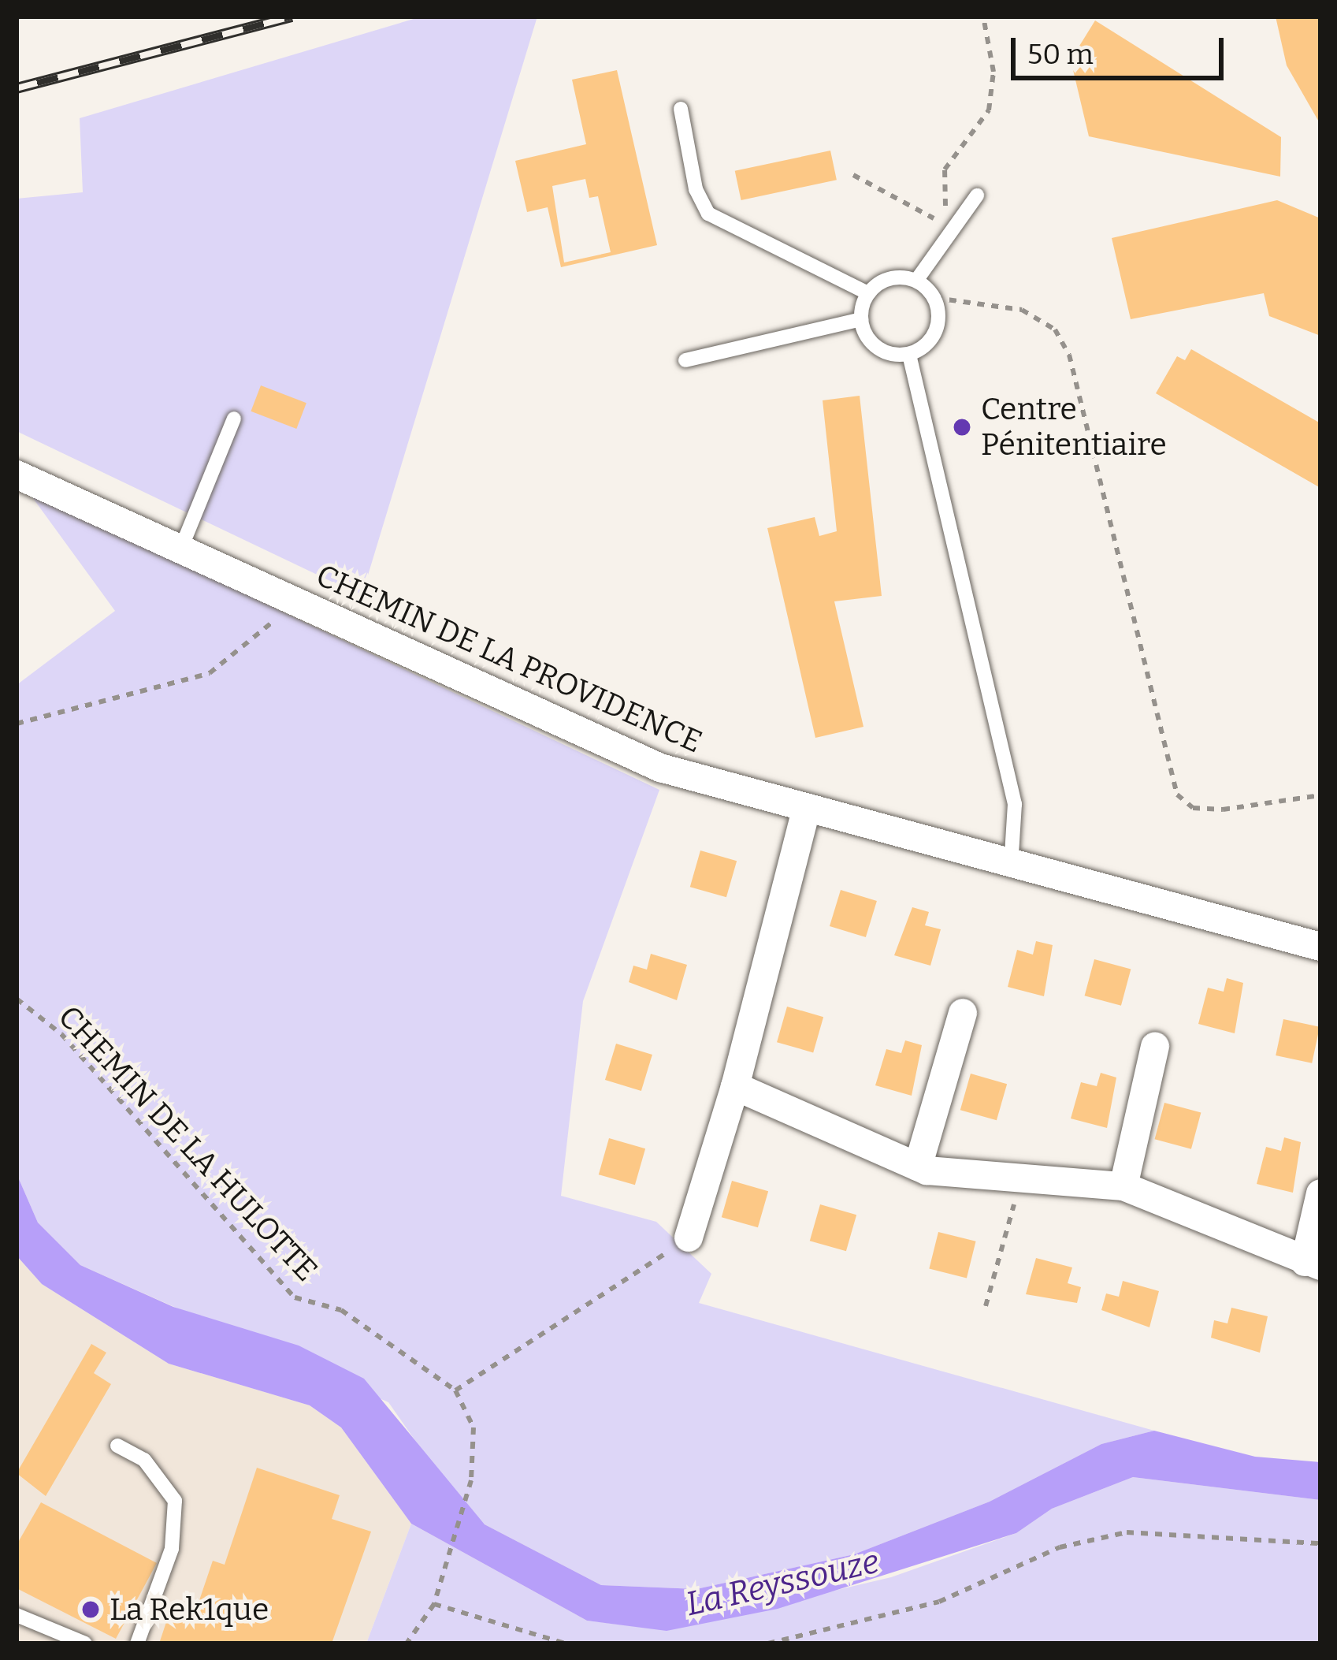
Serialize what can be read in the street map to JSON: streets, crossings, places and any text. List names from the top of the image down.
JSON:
{
  "streets": {
    "street": ["CHEMIN DE LA PROVIDENCE"],
    "path": ["CHEMIN DE LA HULOTTE"]
  },
  "water": ["La Reyssouze"],
  "places": ["Centre Pénitentiaire", "La Rek1que"],
  "scale_bar": "50 m"
}
